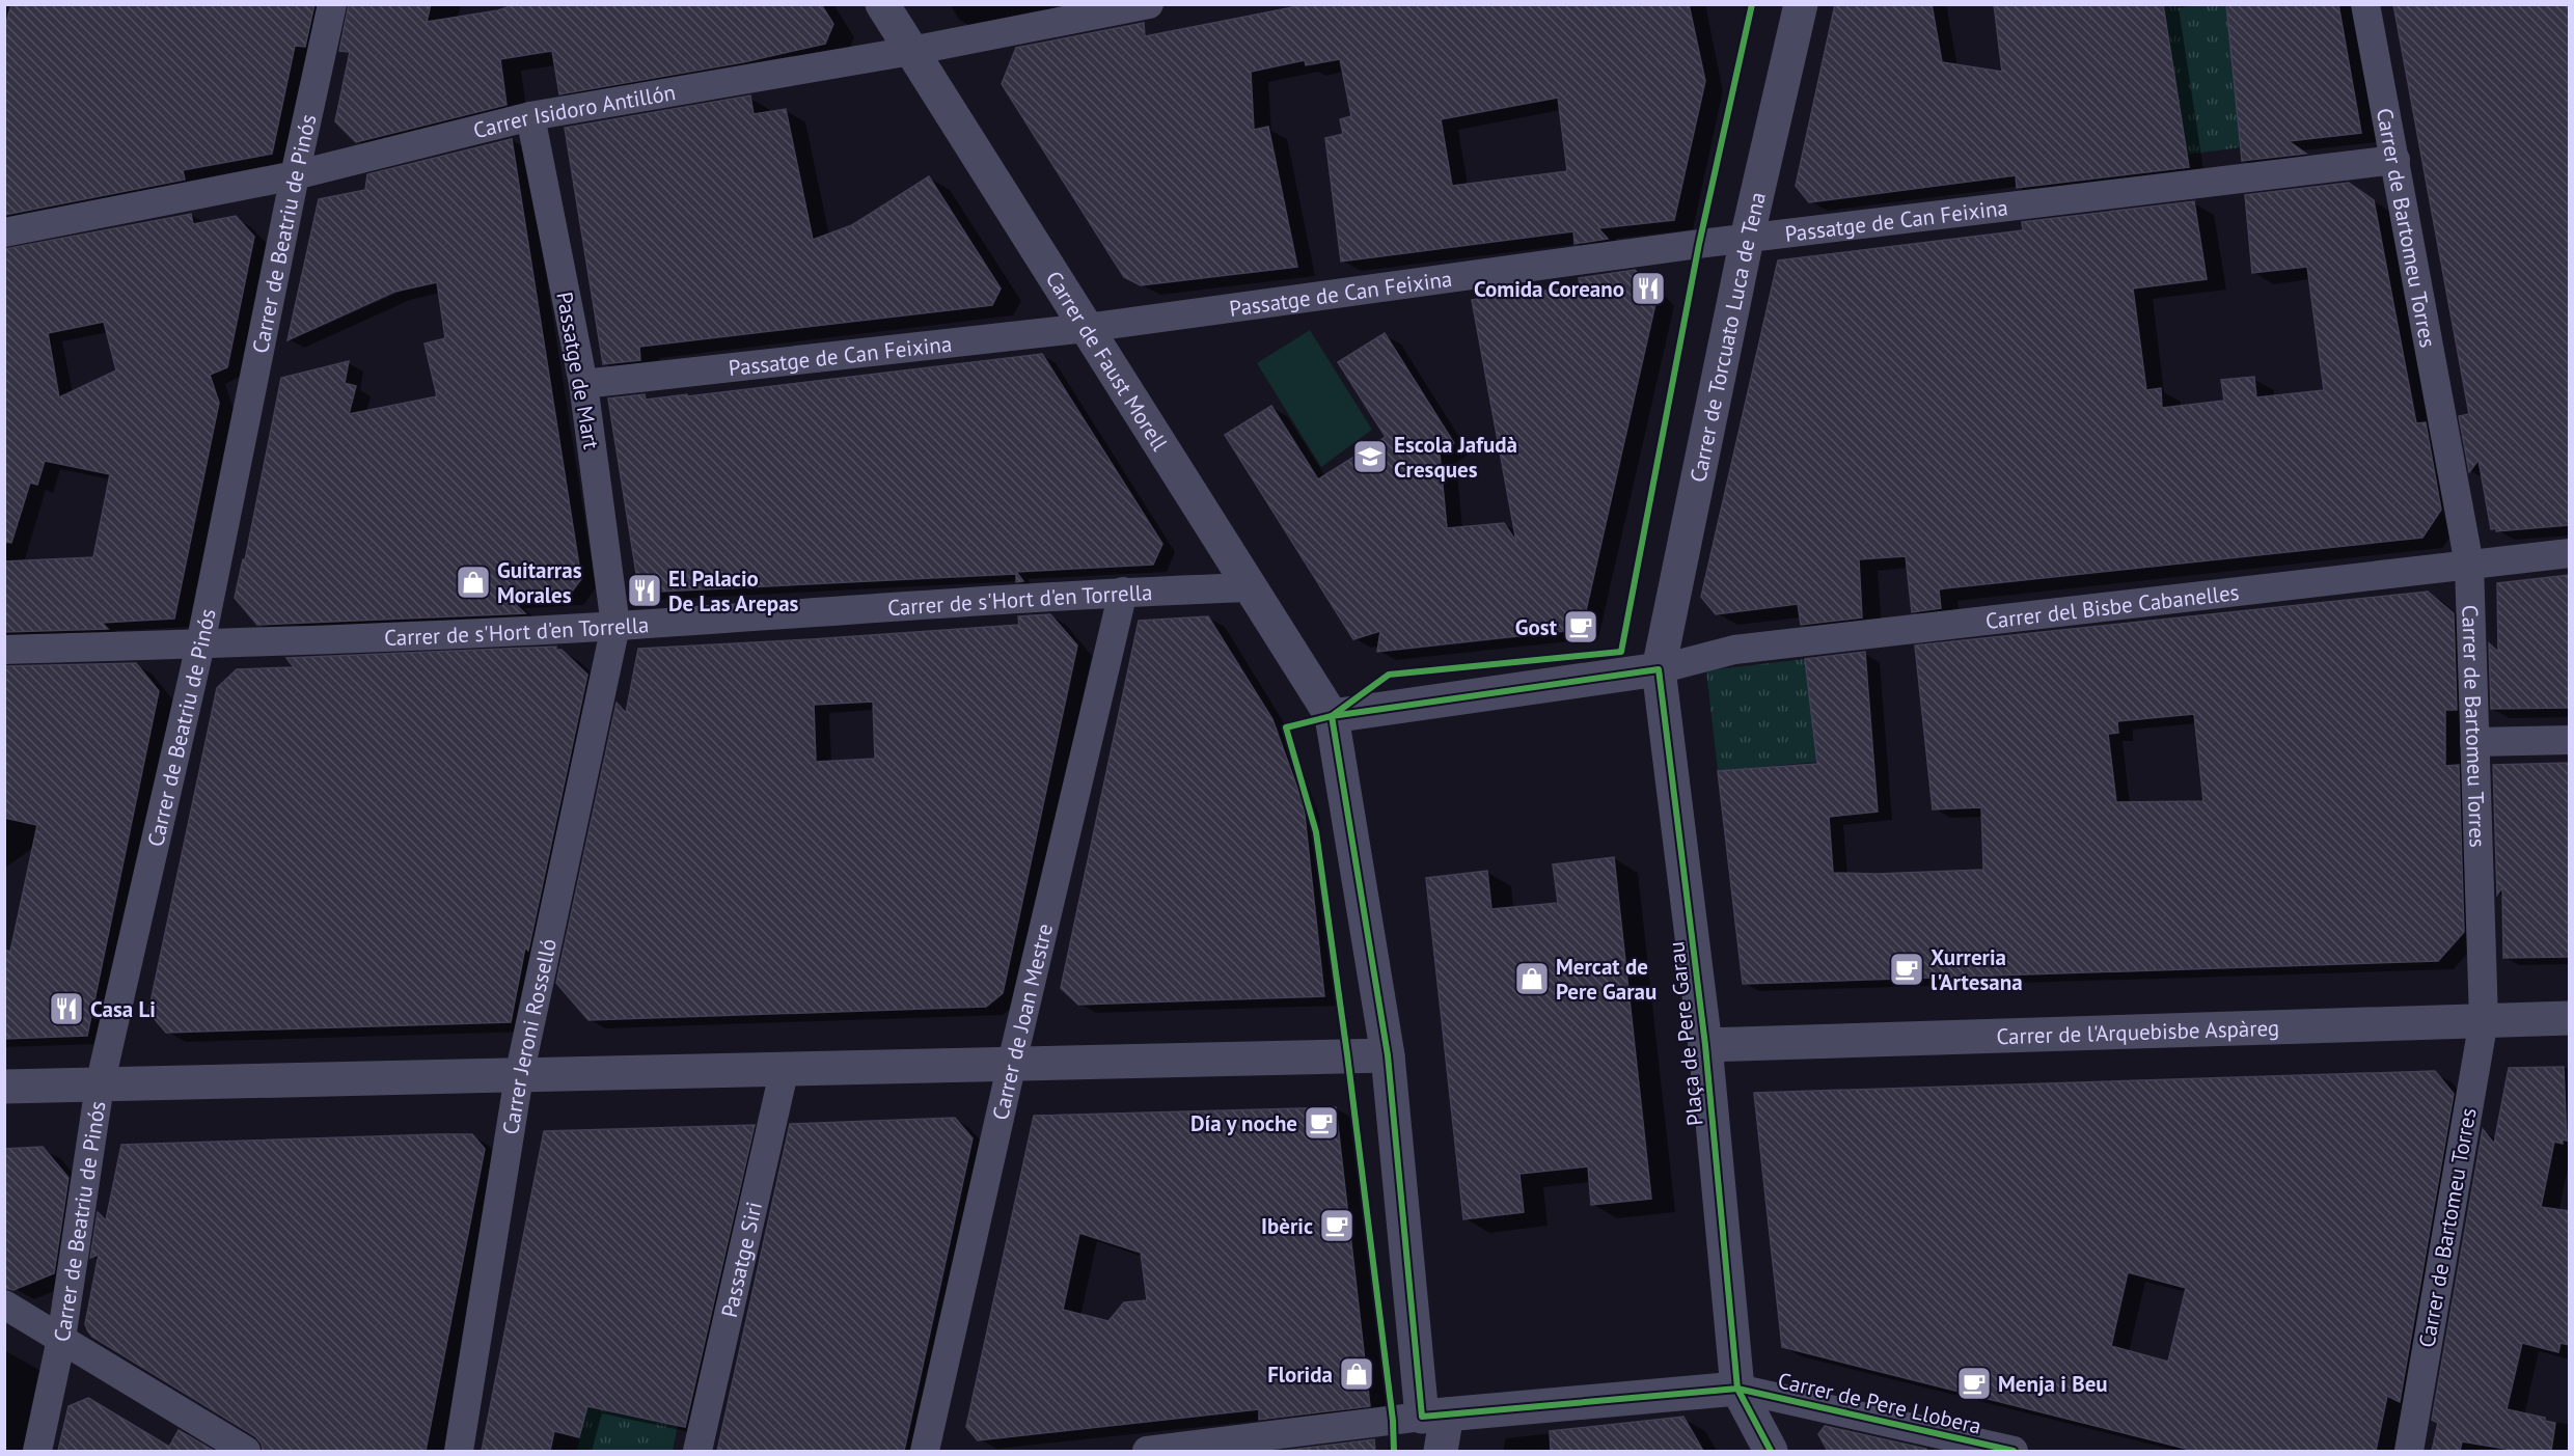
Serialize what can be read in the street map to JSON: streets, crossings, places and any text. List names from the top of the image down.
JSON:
{
  "streets": {
    "street": [
      "Carrer Isidoro Antillón",
      "Passatge de Can Feixina",
      "Carrer de Bartomeu Torres",
      "Carrer de Beatriu de Pinós",
      "Carrer de Torcuato Luca de Tena",
      "Carrer de Faust Morell",
      "Passatge de Mart",
      "Carrer de s'Hort d'en Torrella",
      "Carrer del Bisbe Cabanelles",
      "Carrer de Joan Mestre",
      "Carrer de l'Arquebisbe Aspàreg",
      "Plaça de Pere Garau",
      "Carrer Jeroni Rosselló",
      "Passatge Siri",
      "Carrer de Pere Llobera"
    ]
  },
  "crossings": [
    ["Carrer Isidoro Antillón", "Carrer de Beatriu de Pinós"],
    ["Carrer Isidoro Antillón", "Carrer de Faust Morell"],
    ["Carrer Isidoro Antillón", "Passatge de Mart"],
    ["Passatge de Can Feixina", "Carrer de Bartomeu Torres"],
    ["Passatge de Can Feixina", "Carrer de Torcuato Luca de Tena"],
    ["Passatge de Can Feixina", "Carrer de Faust Morell"],
    ["Passatge de Can Feixina", "Passatge de Mart"],
    ["Carrer de Bartomeu Torres", "Carrer del Bisbe Cabanelles"],
    ["Carrer de Bartomeu Torres", "Carrer de l'Arquebisbe Aspàreg"],
    ["Carrer de Beatriu de Pinós", "Carrer de s'Hort d'en Torrella"],
    ["Carrer de Torcuato Luca de Tena", "Carrer del Bisbe Cabanelles"],
    ["Carrer de Torcuato Luca de Tena", "Plaça de Pere Garau"],
    ["Carrer de Faust Morell", "Carrer de s'Hort d'en Torrella"],
    ["Passatge de Mart", "Carrer de s'Hort d'en Torrella"],
    ["Passatge de Mart", "Carrer Jeroni Rosselló"],
    ["Carrer de s'Hort d'en Torrella", "Carrer de Joan Mestre"],
    ["Carrer de s'Hort d'en Torrella", "Carrer Jeroni Rosselló"],
    ["Carrer del Bisbe Cabanelles", "Plaça de Pere Garau"],
    ["Carrer de l'Arquebisbe Aspàreg", "Plaça de Pere Garau"],
    ["Plaça de Pere Garau", "Carrer de Pere Llobera"]
  ],
  "places": {
    "restaurant": ["Comida Coreano", "El Palacio De Las Arepas", "Casa Li"],
    "school or university": ["Escola Jafudà Cresques"],
    "shop": ["Guitarras Morales", "Mercat de Pere Garau", "Florida"],
    "cafe": [
      "Gost",
      "Xurreria l'Artesana",
      "Día y noche",
      "Ibèric",
      "Menja i Beu"
    ]
  }
}
